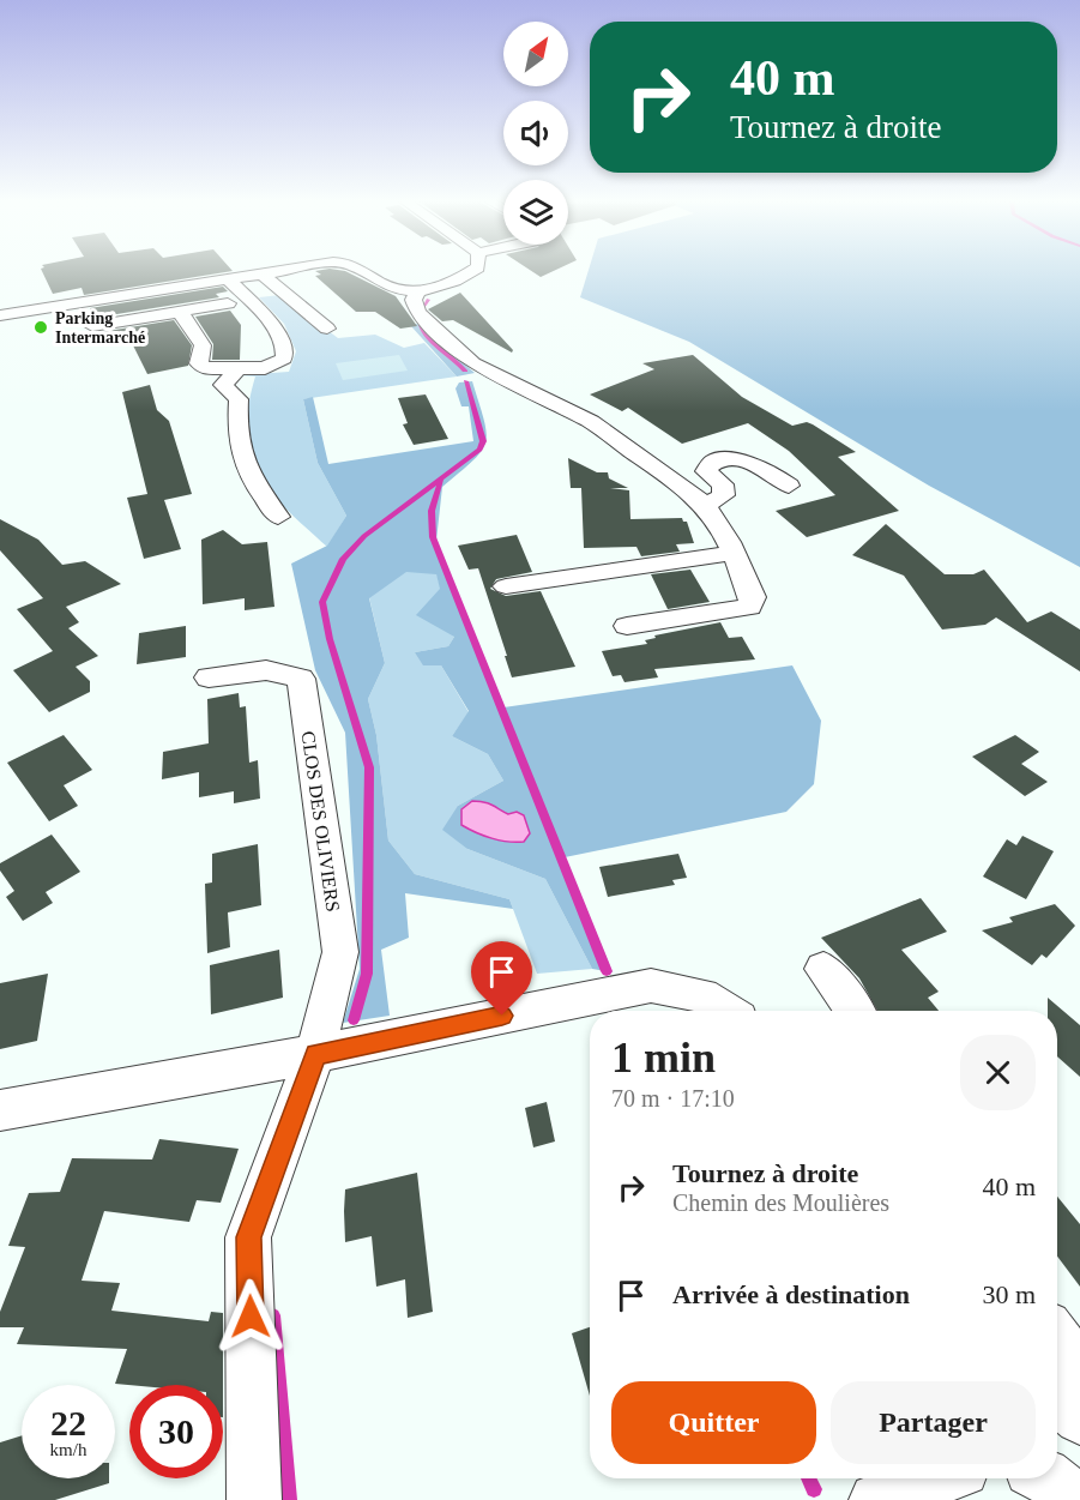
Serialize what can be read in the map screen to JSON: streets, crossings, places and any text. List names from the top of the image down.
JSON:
{
  "streets": {
    "street": ["CLOS DES OLIVIERS"]
  },
  "places": ["Parking Intermarché"],
  "north": "top right",
  "page": {
    "turn": ["40 m", "Tournez à droite"],
    "heading": ["1 min", "70 m · 17:10"],
    "list": [
      {
        "name": "Tournez à droite",
        "note": "Chemin des Moulières",
        "value": "40 m"
      },
      {
        "name": "Arrivée à destination",
        "value": "30 m"
      }
    ],
    "buttons": ["Quitter", "Partager"],
    "speed": "22 km/h",
    "limit": "30"
  }
}
